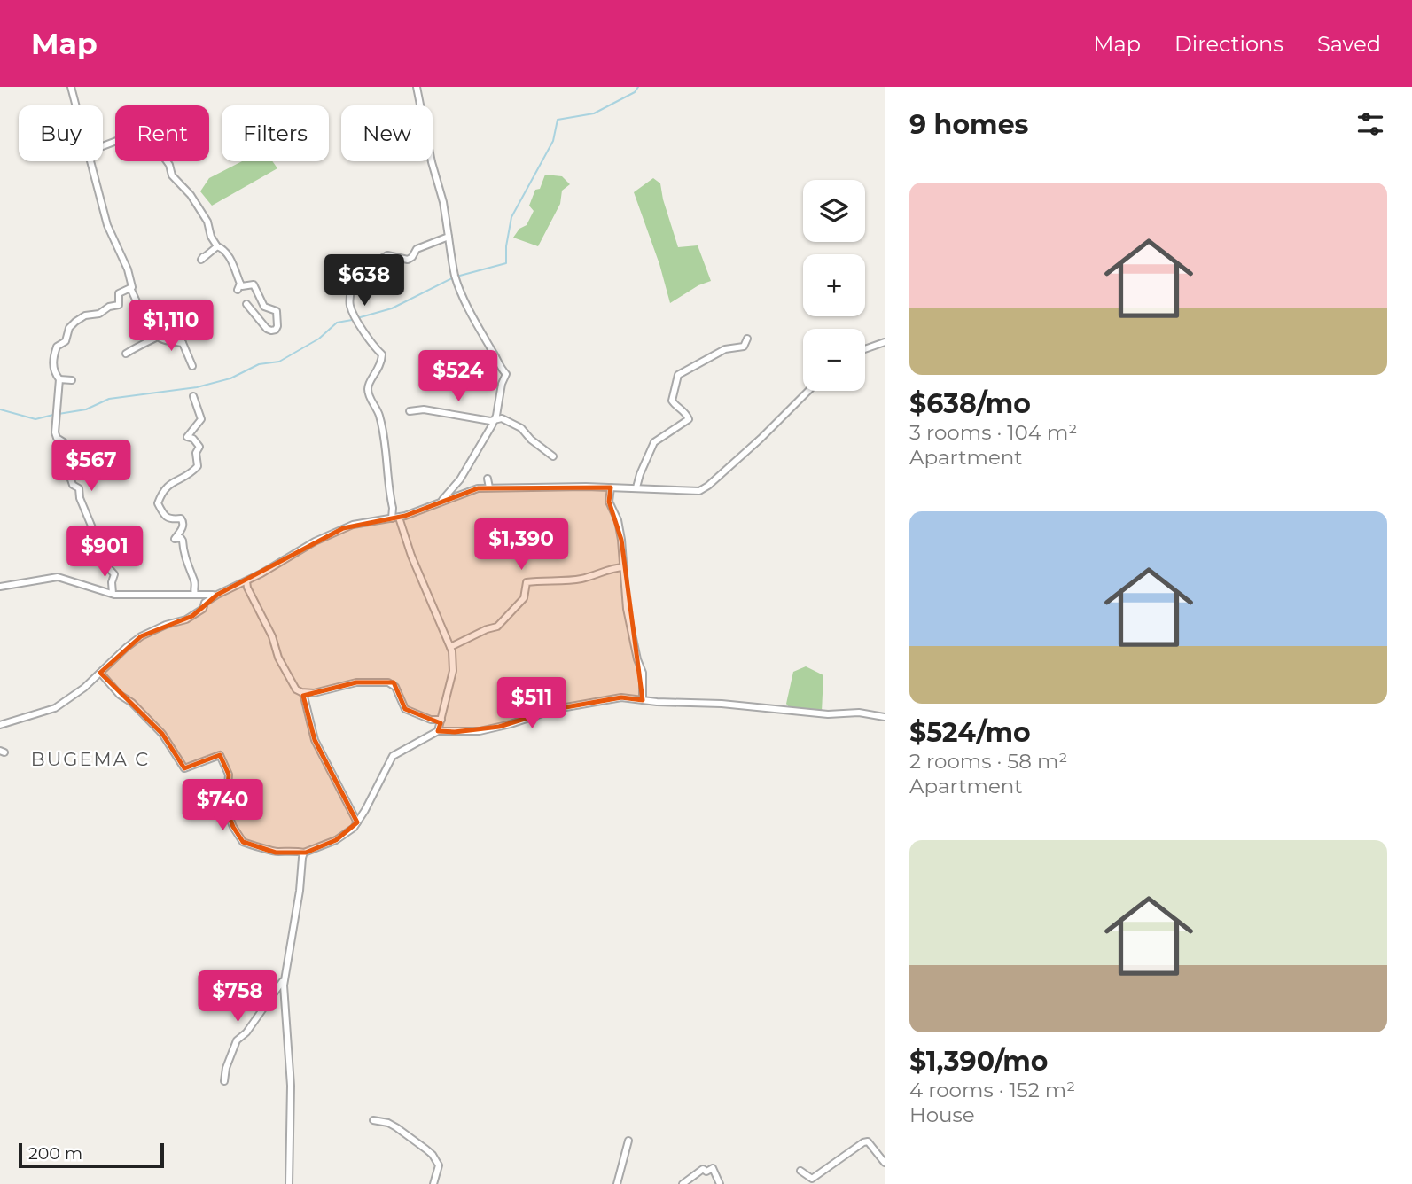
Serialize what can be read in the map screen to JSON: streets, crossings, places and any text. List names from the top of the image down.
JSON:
{
  "districts": ["BUGEMA C"],
  "scale_bar": "200 m",
  "page": {
    "header": "Map",
    "nav": ["Map", "Directions", "Saved"],
    "heading": "9 homes",
    "chip": [
      "Buy",
      "Rent",
      "Filters",
      "New"
    ],
    "list": [
      {
        "name": "$638/mo",
        "note": "3 rooms · 104 m² · Apartment"
      },
      {
        "name": "$524/mo",
        "note": "2 rooms · 58 m² · Apartment"
      },
      {
        "name": "$1,390/mo",
        "note": "4 rooms · 152 m² · House"
      }
    ],
    "map_buttons": ["+", "−"],
    "price": [
      "$638",
      "$1,110",
      "$524",
      "$567",
      "$1,390",
      "$901",
      "$511",
      "$740",
      "$758"
    ],
    "scale": "200 m"
  }
}
